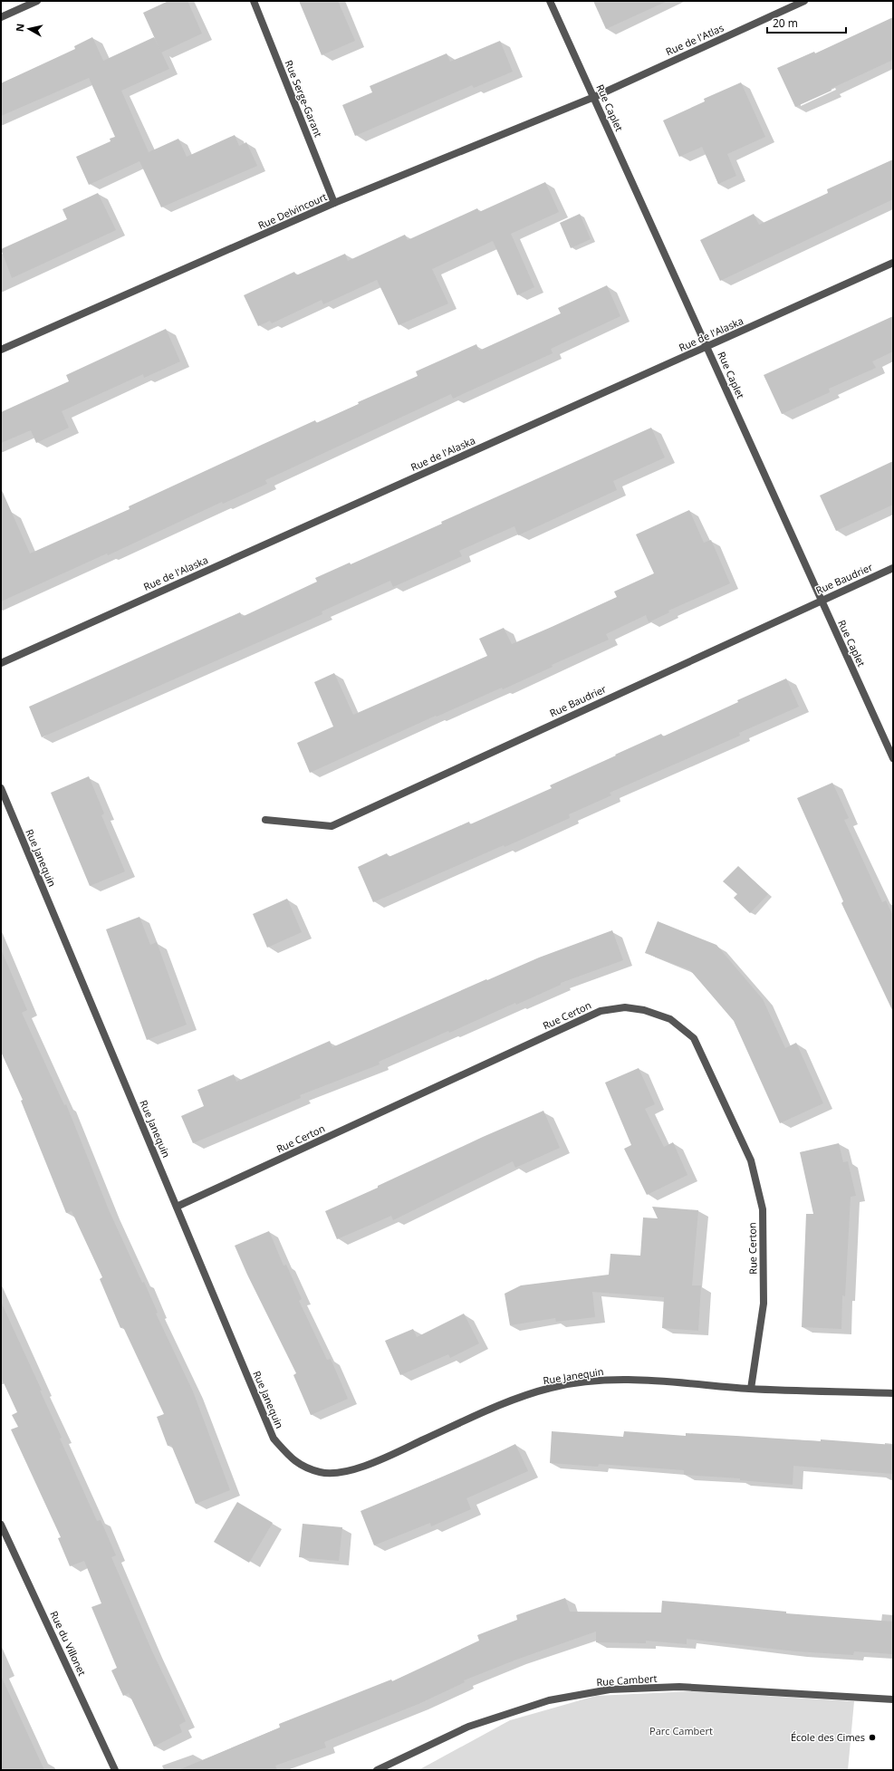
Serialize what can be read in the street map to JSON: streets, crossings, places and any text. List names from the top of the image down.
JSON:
{
  "streets": {
    "street": [
      "Rue de l'Atlas",
      "Rue Serge-Garant",
      "Rue Caplet",
      "Rue Delvincourt",
      "Rue de l'Alaska",
      "Rue Baudrier",
      "Rue Janequin",
      "Rue Certon",
      "Rue du Villonet",
      "Rue Cambert"
    ]
  },
  "crossings": [
    ["Rue de l'Atlas", "Rue Caplet"],
    ["Rue de l'Atlas", "Rue Delvincourt"],
    ["Rue Serge-Garant", "Rue Delvincourt"],
    ["Rue Caplet", "Rue Delvincourt"],
    ["Rue Caplet", "Rue de l'Alaska"],
    ["Rue Caplet", "Rue Baudrier"],
    ["Rue Janequin", "Rue Certon"]
  ],
  "parks": ["Parc Cambert"],
  "places": ["École des Cimes"],
  "scale_bar": "20 m",
  "north": "left"
}
